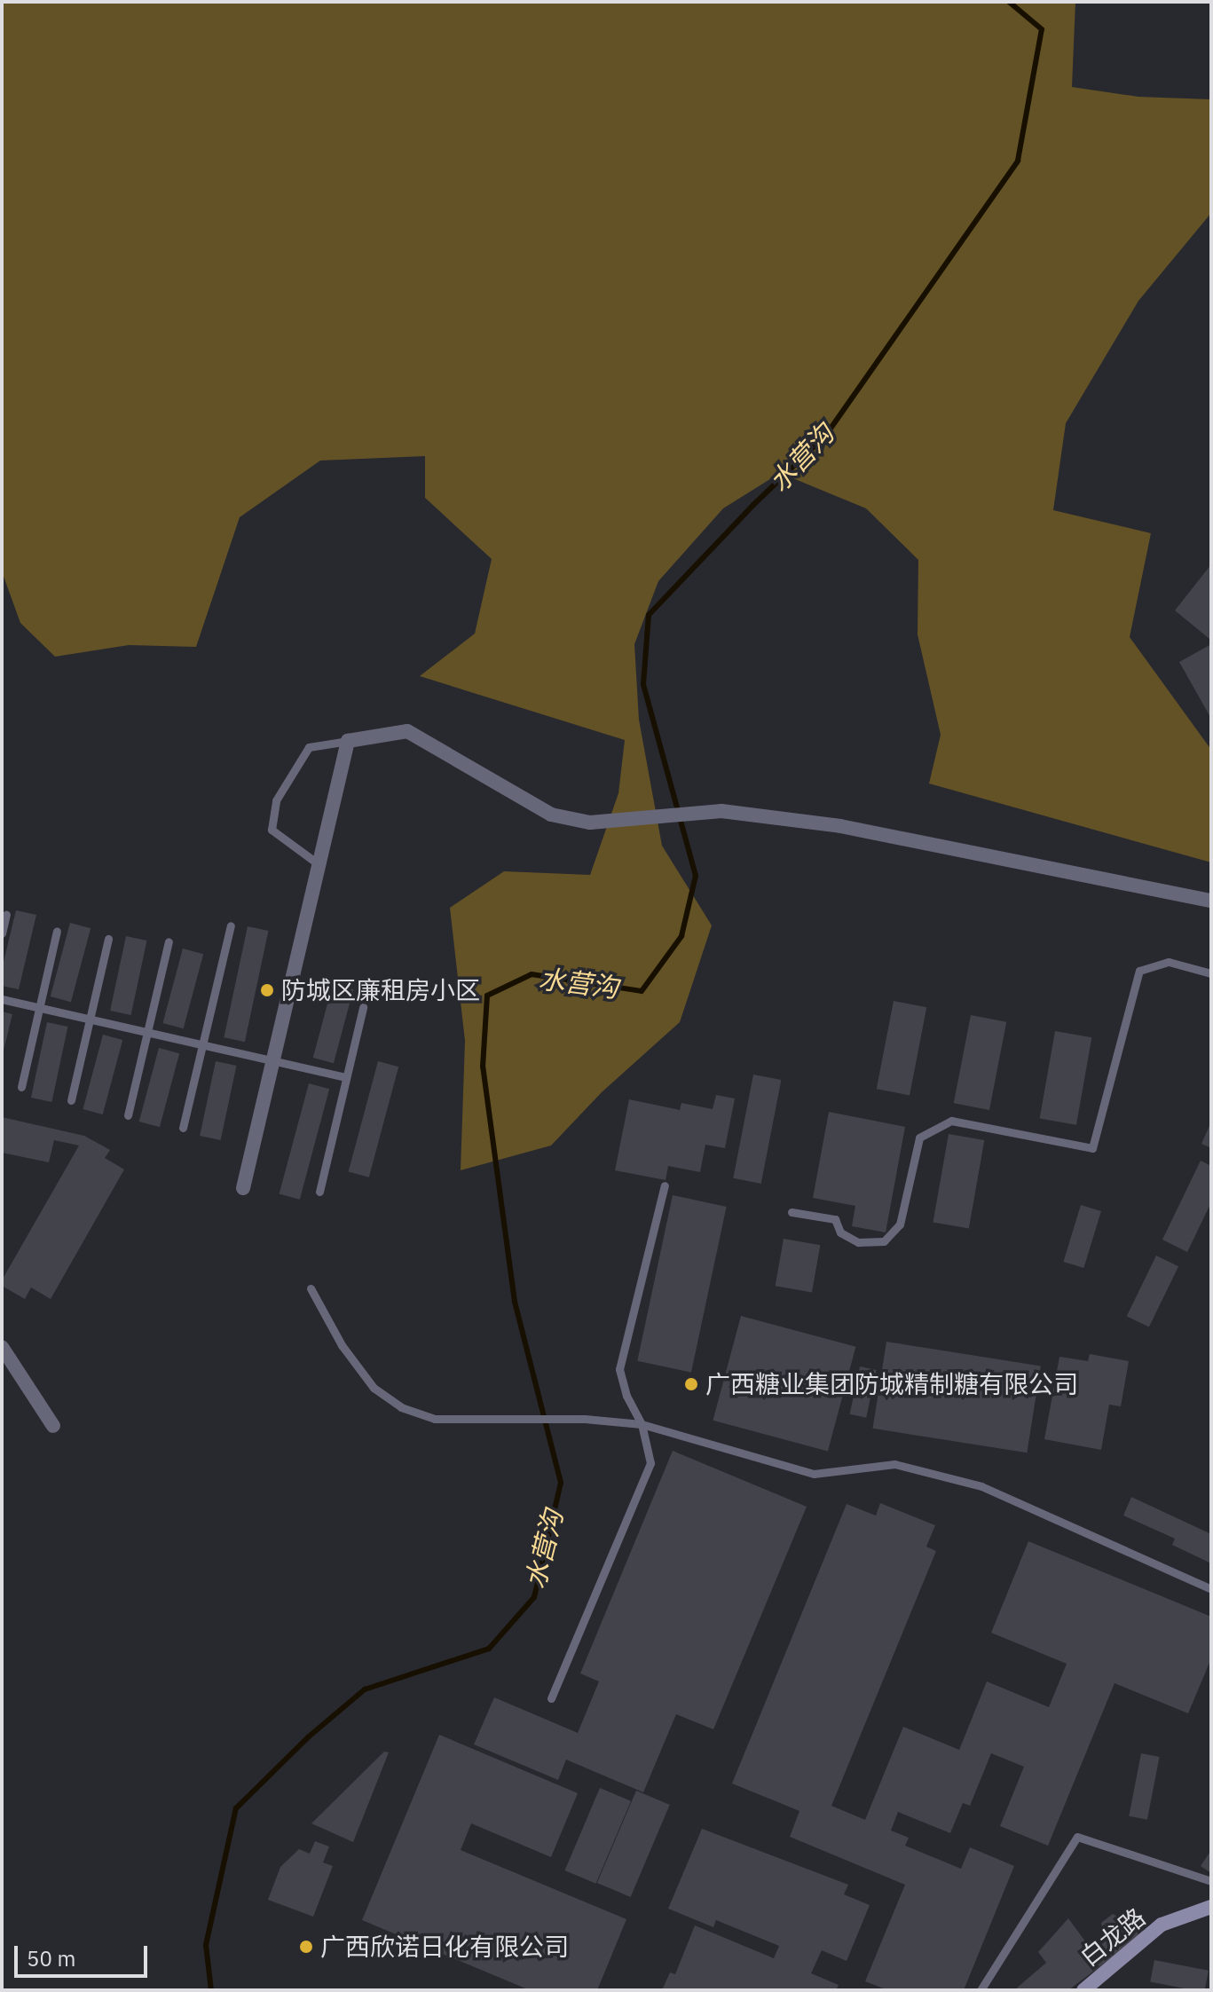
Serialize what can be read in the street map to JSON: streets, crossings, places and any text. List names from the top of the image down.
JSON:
{
  "streets": {
    "street": ["白龙路"]
  },
  "water": ["水营沟"],
  "places": ["防城区廉租房小区", "广西糖业集团防城精制糖有限公司", "广西欣诺日化有限公司"],
  "scale_bar": "50 m"
}
